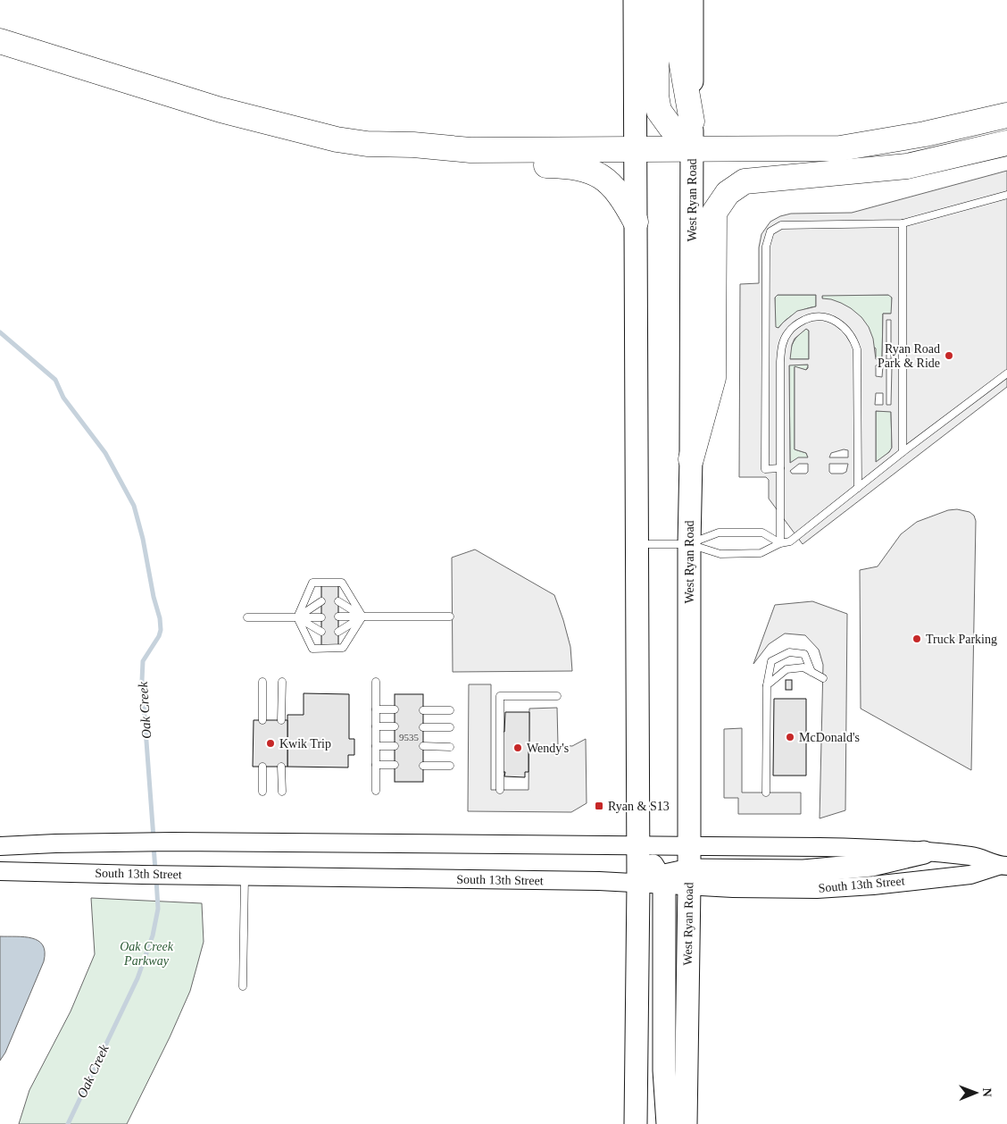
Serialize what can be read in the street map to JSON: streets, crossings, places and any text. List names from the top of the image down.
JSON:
{
  "streets": {
    "main road": ["West Ryan Road"],
    "street": ["South 13th Street"]
  },
  "crossings": [
    ["West Ryan Road", "South 13th Street"]
  ],
  "water": ["Oak Creek"],
  "parks": ["Oak Creek Parkway"],
  "places": {
    "other": [
      "Ryan Road Park & Ride",
      "Truck Parking",
      "McDonald's",
      "Kwik Trip",
      "Wendy's"
    ],
    "transit": ["Ryan & S13"]
  },
  "house_numbers": ["9535"],
  "north": "right"
}
